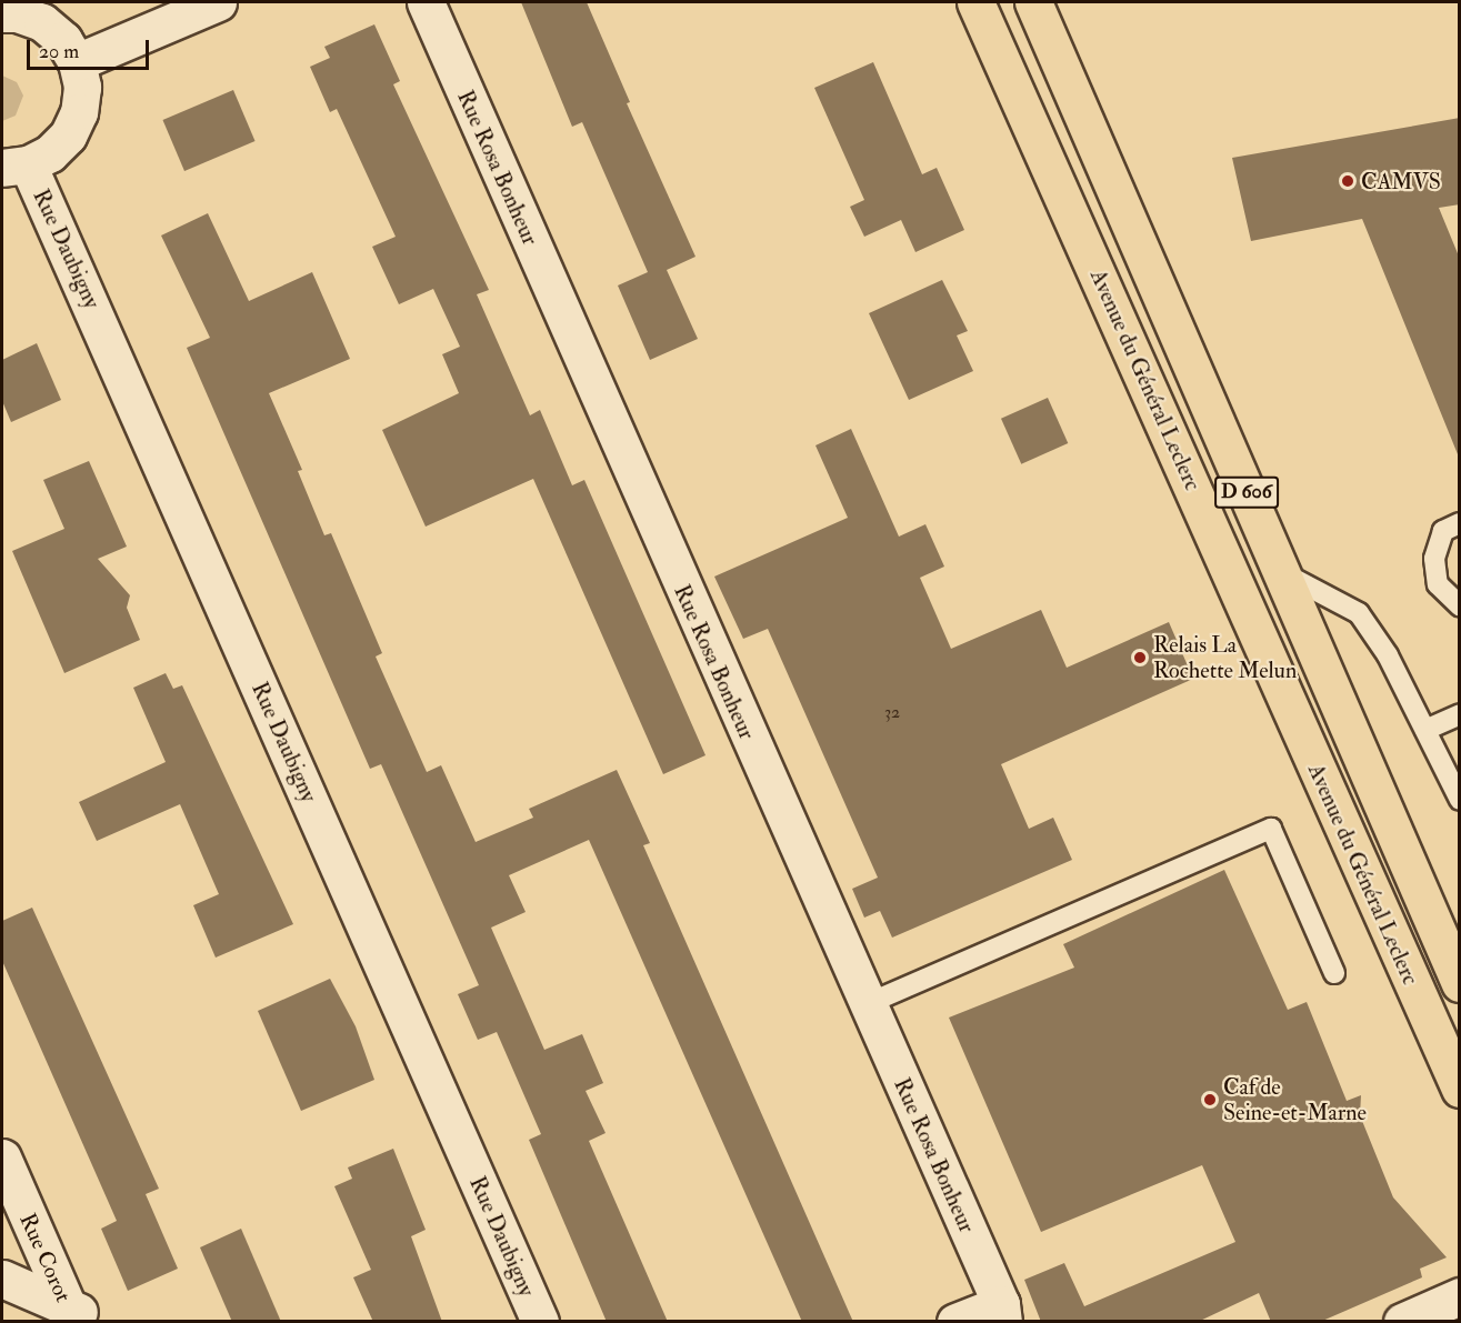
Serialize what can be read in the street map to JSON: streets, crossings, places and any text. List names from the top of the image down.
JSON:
{
  "streets": {
    "main road": ["Avenue du Général Leclerc", "D 606"],
    "street": ["Rue Rosa Bonheur", "Rue Daubigny", "Rue Corot"]
  },
  "places": ["CAMVS", "Relais La Rochette Melun", "Caf de Seine-et-Marne"],
  "house_numbers": ["32"],
  "scale_bar": "20 m"
}
